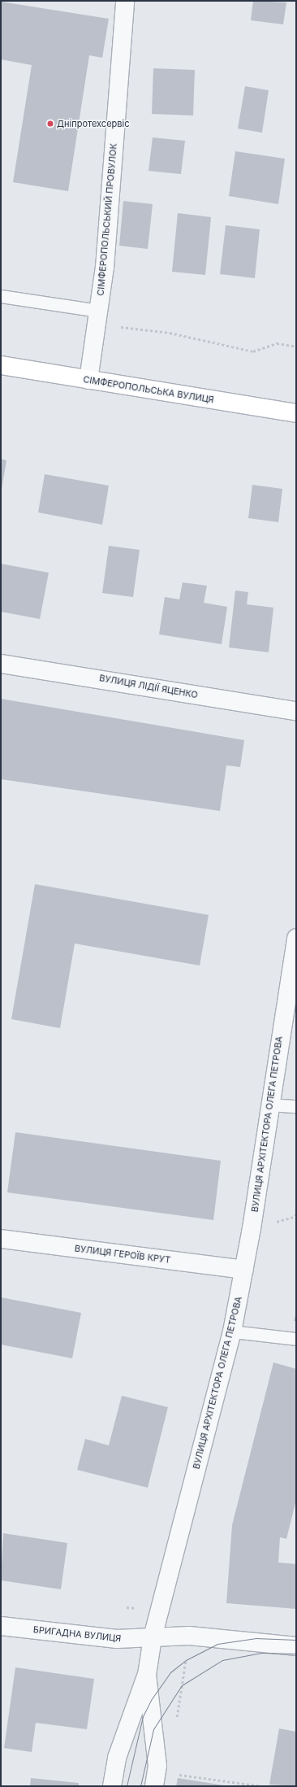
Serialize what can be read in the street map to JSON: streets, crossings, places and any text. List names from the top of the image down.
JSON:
{
  "streets": {
    "street": [
      "СІМФЕРОПОЛЬСЬКИЙ ПРОВУЛОК",
      "СІМФЕРОПОЛЬСЬКА ВУЛИЦЯ",
      "ВУЛИЦЯ ЛІДІЇ ЯЦЕНКО",
      "ВУЛИЦЯ АРХІТЕКТОРА ОЛЕГА ПЕТРОВА",
      "ВУЛИЦЯ ГЕРОЇВ КРУТ",
      "БРИГАДНА ВУЛИЦЯ"
    ]
  },
  "crossings": [
    ["СІМФЕРОПОЛЬСЬКИЙ ПРОВУЛОК", "СІМФЕРОПОЛЬСЬКА ВУЛИЦЯ"],
    ["ВУЛИЦЯ АРХІТЕКТОРА ОЛЕГА ПЕТРОВА", "ВУЛИЦЯ ГЕРОЇВ КРУТ"],
    ["ВУЛИЦЯ АРХІТЕКТОРА ОЛЕГА ПЕТРОВА", "БРИГАДНА ВУЛИЦЯ"]
  ],
  "places": ["Дніпротехсервіс"]
}
